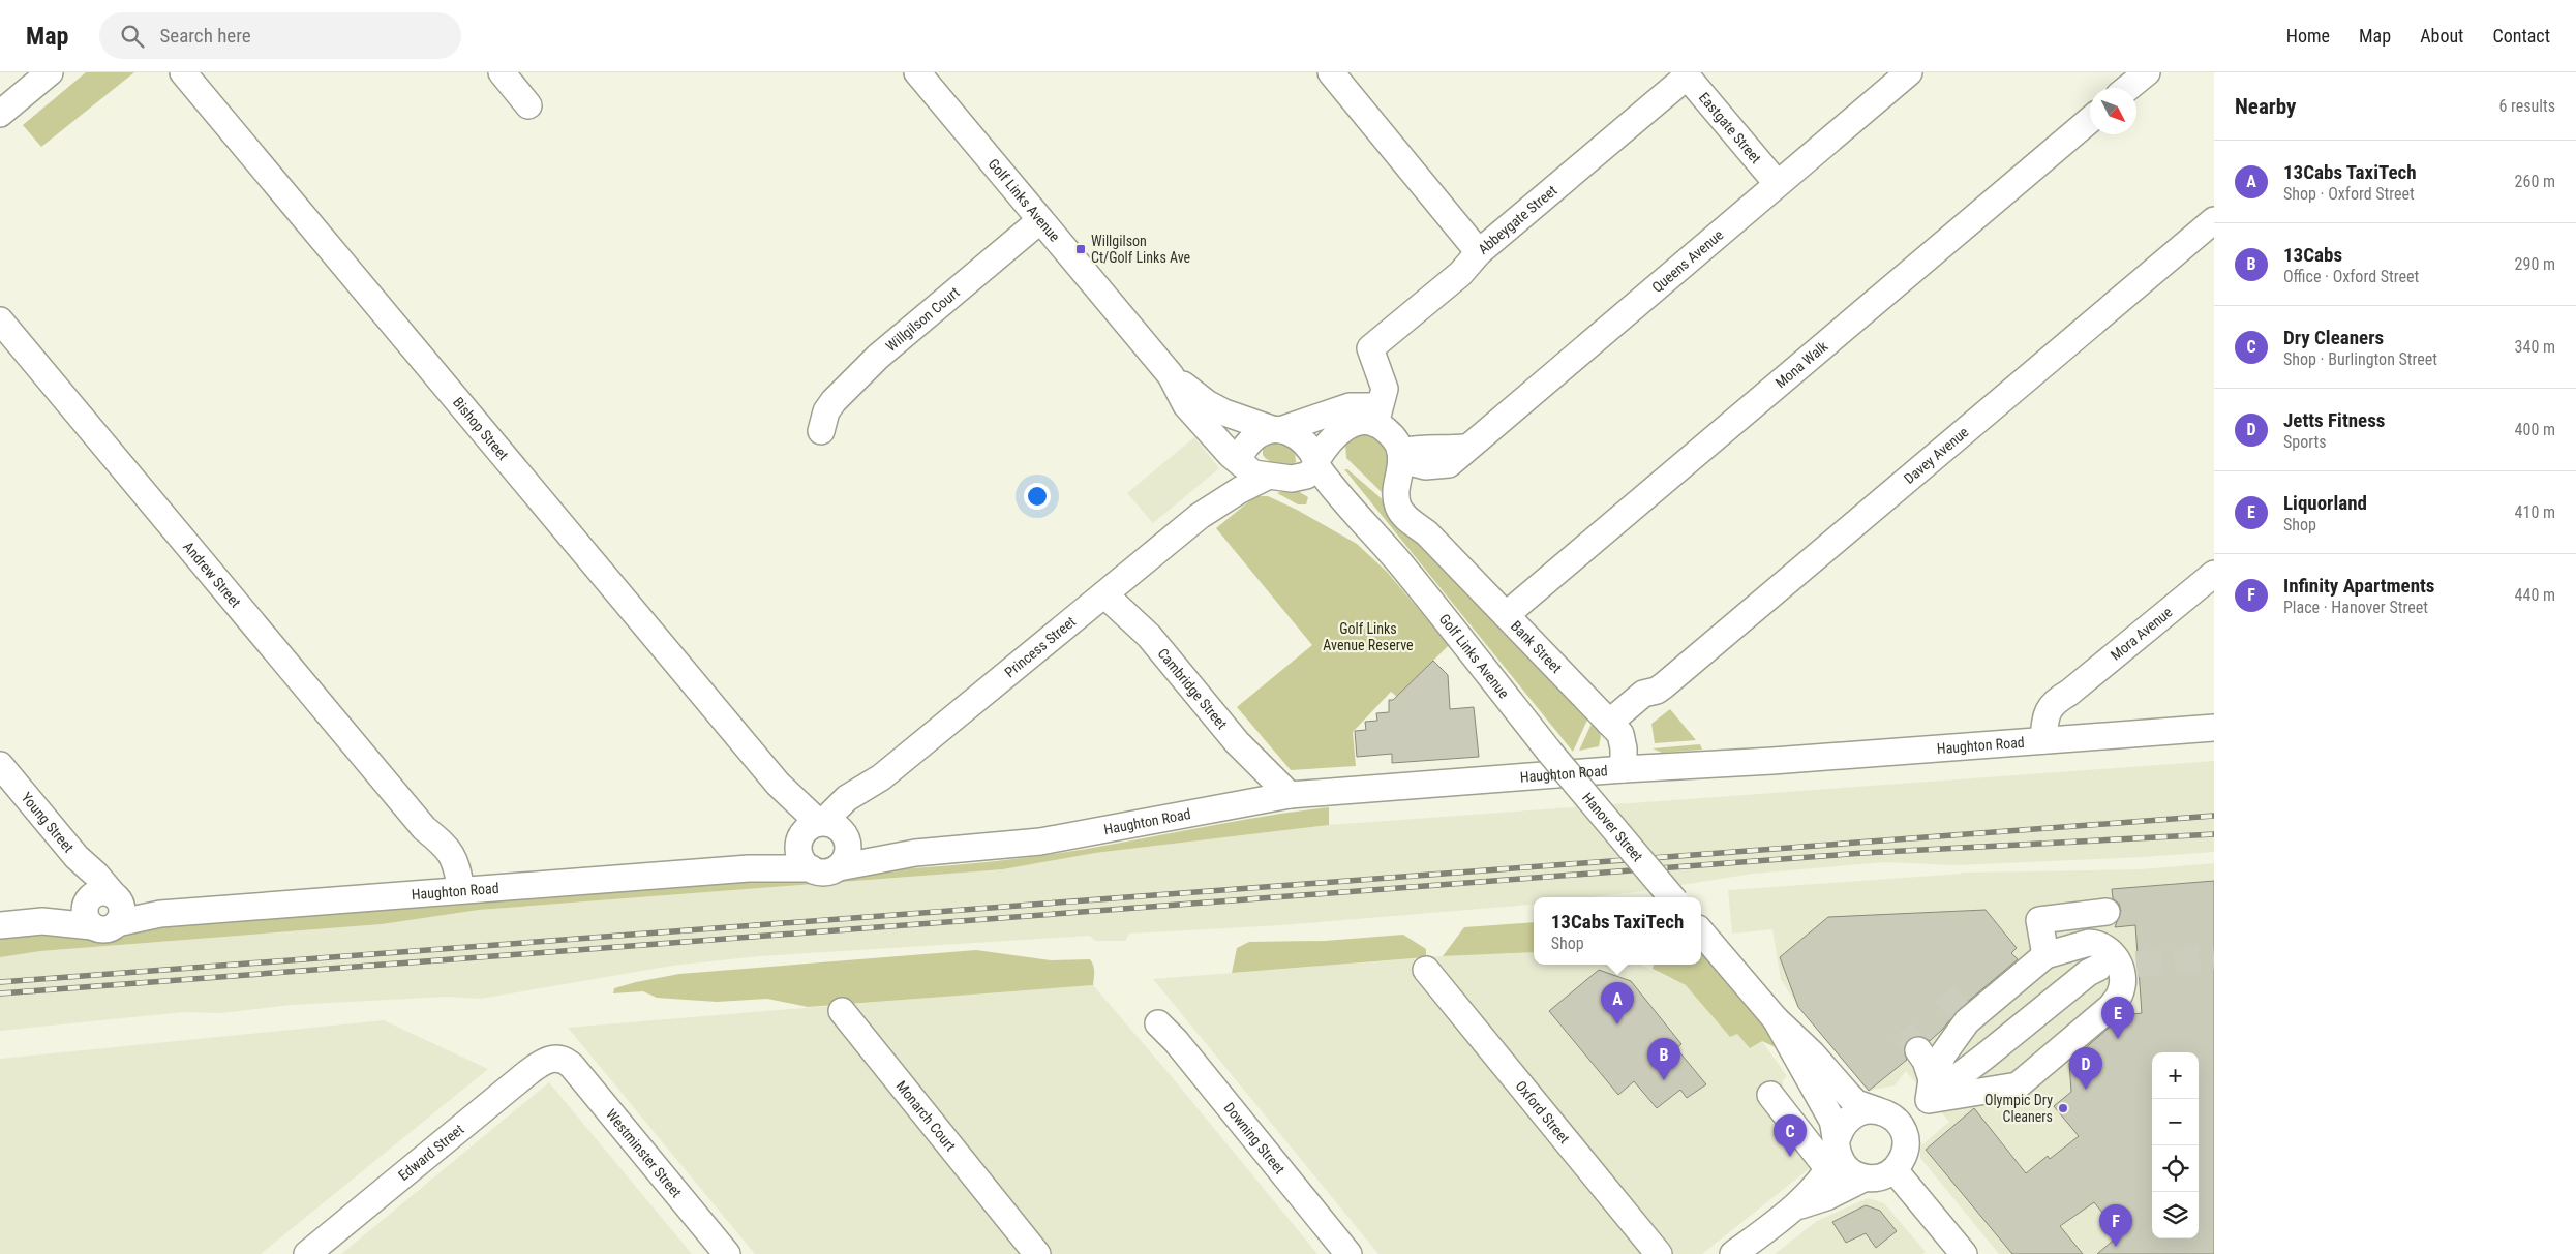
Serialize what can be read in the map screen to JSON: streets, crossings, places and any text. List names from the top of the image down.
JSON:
{
  "streets": {
    "street": [
      "Eastgate Street",
      "Golf Links Avenue",
      "Abbeygate Street",
      "Queens Avenue",
      "Willgilson Court",
      "Mona Walk",
      "Bishop Street",
      "Davey Avenue",
      "Andrew Street",
      "Mora Avenue",
      "Princess Street",
      "Bank Street",
      "Cambridge Street",
      "Haughton Road",
      "Young Street",
      "Hanover Street",
      "Oxford Street",
      "Monarch Court",
      "Downing Street",
      "Edward Street",
      "Westminster Street"
    ]
  },
  "crossings": [
    ["Eastgate Street", "Abbeygate Street"],
    ["Eastgate Street", "Queens Avenue"],
    ["Golf Links Avenue", "Willgilson Court"],
    ["Golf Links Avenue", "Princess Street"],
    ["Golf Links Avenue", "Hanover Street"],
    ["Queens Avenue", "Bank Street"],
    ["Mona Walk", "Bank Street"],
    ["Bishop Street", "Princess Street"],
    ["Bishop Street", "Haughton Road"],
    ["Davey Avenue", "Bank Street"],
    ["Andrew Street", "Haughton Road"],
    ["Mora Avenue", "Haughton Road"],
    ["Princess Street", "Cambridge Street"],
    ["Princess Street", "Haughton Road"],
    ["Cambridge Street", "Haughton Road"],
    ["Haughton Road", "Young Street"],
    ["Edward Street", "Westminster Street"]
  ],
  "parks": ["Golf Links Avenue Reserve"],
  "places": {
    "transit": ["Willgilson Ct/Golf Links Ave"],
    "other": ["Olympic Dry Cleaners"]
  },
  "north": "bottom right",
  "page": {
    "header": "Map",
    "search": "Search here",
    "nav": [
      "Home",
      "Map",
      "About",
      "Contact"
    ],
    "heading": ["Nearby", "6 results"],
    "list": [
      {
        "mark": "A",
        "name": "13Cabs TaxiTech",
        "note": "Shop · Oxford Street",
        "value": "260 m"
      },
      {
        "mark": "B",
        "name": "13Cabs",
        "note": "Office · Oxford Street",
        "value": "290 m"
      },
      {
        "mark": "C",
        "name": "Dry Cleaners",
        "note": "Shop · Burlington Street",
        "value": "340 m"
      },
      {
        "mark": "D",
        "name": "Jetts Fitness",
        "note": "Sports",
        "value": "400 m"
      },
      {
        "mark": "E",
        "name": "Liquorland",
        "note": "Shop",
        "value": "410 m"
      },
      {
        "mark": "F",
        "name": "Infinity Apartments",
        "note": "Place · Hanover Street",
        "value": "440 m"
      }
    ],
    "popup": ["13Cabs TaxiTech", "Shop"],
    "pins": [
      "A",
      "E",
      "B",
      "D",
      "C",
      "F"
    ],
    "map_buttons": ["+", "−"]
  }
}
